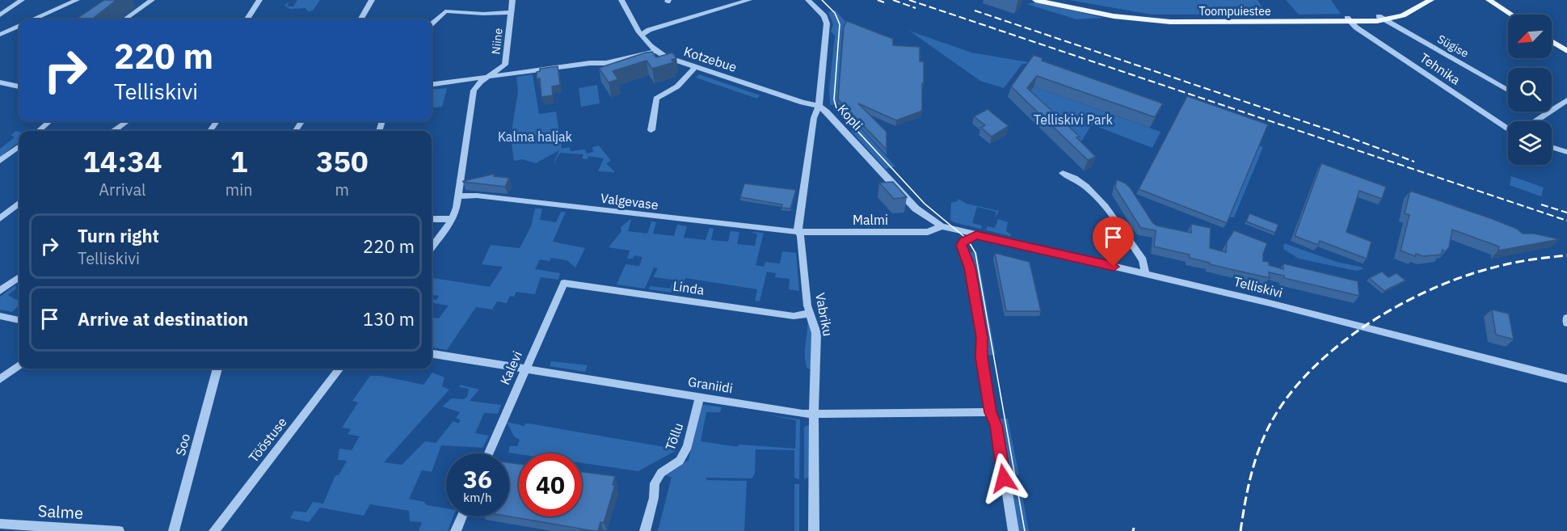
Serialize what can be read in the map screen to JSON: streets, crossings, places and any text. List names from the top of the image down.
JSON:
{
  "streets": {
    "main road": ["Toompuiestee"],
    "street": [
      "Niine",
      "Sügise",
      "Kotzebue",
      "Tehnika",
      "Kopli",
      "Valgevase",
      "Malmi",
      "Telliskivi",
      "Linda",
      "Vabriku",
      "Kalevi",
      "Graniidi",
      "Tõllu",
      "Tööstuse",
      "Soo",
      "Salme"
    ]
  },
  "crossings": [
    ["Toompuiestee", "Sügise"],
    ["Toompuiestee", "Tehnika"],
    ["Kotzebue", "Kopli"],
    ["Kotzebue", "Vabriku"],
    ["Kopli", "Malmi"],
    ["Kopli", "Telliskivi"],
    ["Kopli", "Vabriku"],
    ["Valgevase", "Malmi"],
    ["Valgevase", "Vabriku"],
    ["Malmi", "Telliskivi"],
    ["Malmi", "Vabriku"],
    ["Linda", "Vabriku"],
    ["Linda", "Kalevi"],
    ["Vabriku", "Graniidi"],
    ["Kalevi", "Graniidi"],
    ["Graniidi", "Tõllu"]
  ],
  "parks": ["Telliskivi Park", "Kalma haljak"],
  "north": "bottom left",
  "page": {
    "turn": ["220 m", "Telliskivi"],
    "eta": [
      "14:34",
      "Arrival",
      "1",
      "min",
      "350",
      "m"
    ],
    "list": [
      {
        "name": "Turn right",
        "note": "Telliskivi",
        "value": "220 m"
      },
      {
        "name": "Arrive at destination",
        "value": "130 m"
      }
    ],
    "speed": "36 km/h",
    "limit": "40"
  }
}
